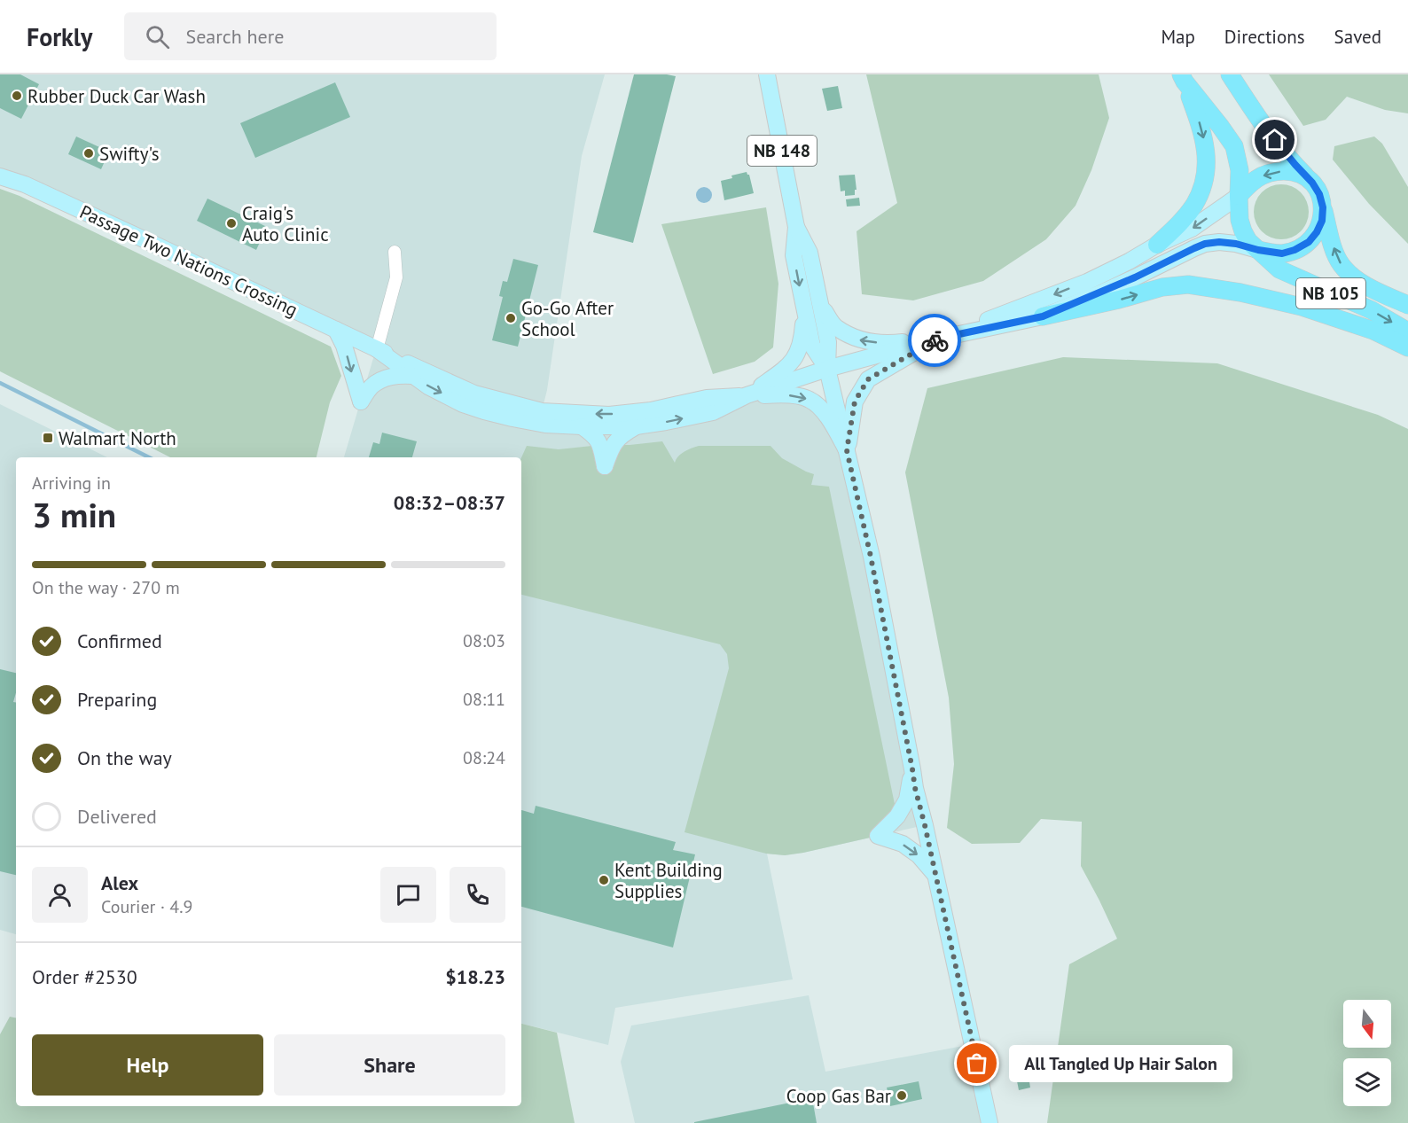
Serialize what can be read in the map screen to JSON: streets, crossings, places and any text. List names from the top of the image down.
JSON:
{
  "streets": {
    "highway": ["NB 105"],
    "main road": ["NB 148", "Passage Two Nations Crossing"]
  },
  "crossings": [
    ["NB 148", "Passage Two Nations Crossing"],
    ["Passage Two Nations Crossing", "NB 105"]
  ],
  "places": {
    "other": [
      "Rubber Duck Car Wash",
      "Swifty's",
      "Craig's Auto Clinic",
      "Go-Go After School",
      "Kent Building Supplies",
      "All Tangled Up Hair Salon",
      "Coop Gas Bar"
    ],
    "transit": ["Walmart North"]
  },
  "north": "bottom",
  "page": {
    "header": "Forkly",
    "search": "Search here",
    "nav": ["Map", "Directions", "Saved"],
    "heading": ["3 min", "Arriving in", "08:32–08:37"],
    "panel": [
      "Alex",
      "Courier · 4.9",
      "Order #2530",
      "$18.23"
    ],
    "bar": "On the way · 270 m",
    "list": [
      ["Confirmed", "08:03"],
      ["Preparing", "08:11"],
      ["On the way", "08:24"],
      "Delivered"
    ],
    "buttons": ["Help", "Share"],
    "bubble": "All Tangled Up Hair Salon"
  }
}
